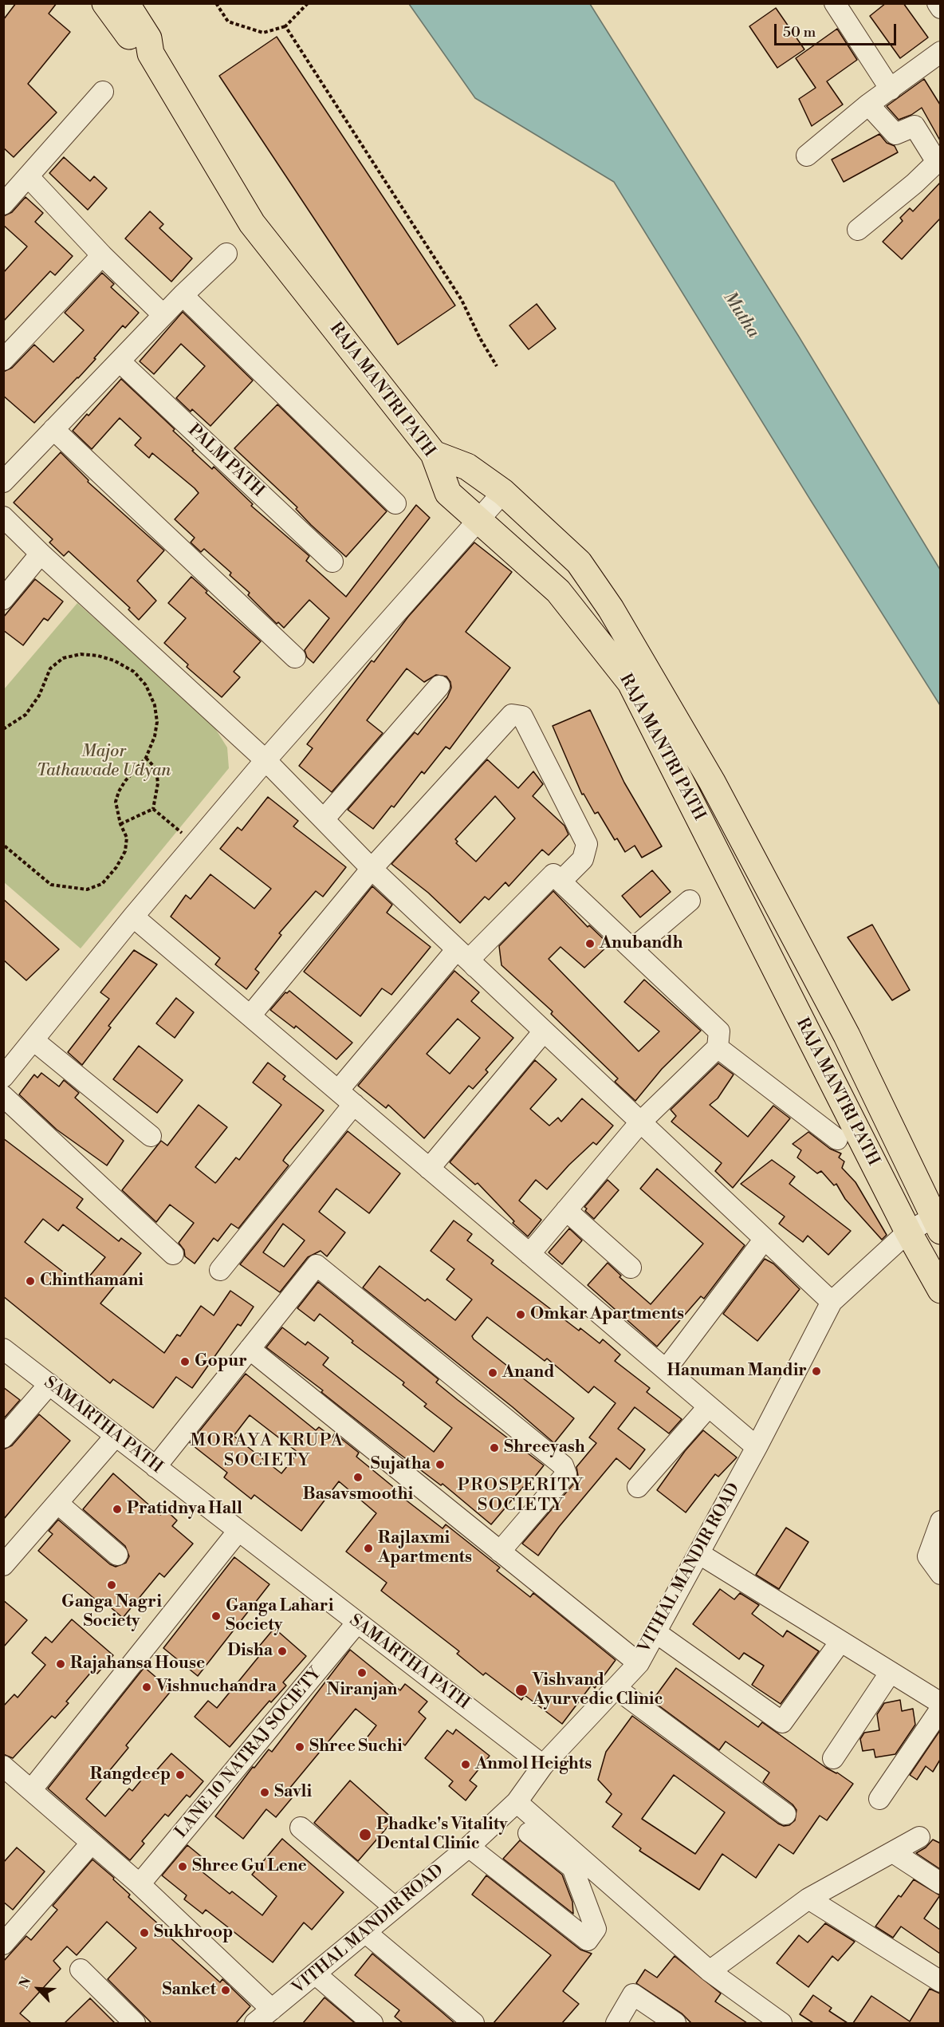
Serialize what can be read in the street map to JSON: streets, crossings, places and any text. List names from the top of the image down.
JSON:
{
  "streets": {
    "main road": ["RAJA MANTRI PATH"],
    "street": [
      "PALM PATH",
      "SAMARTHA PATH",
      "VITHAL MANDIR ROAD",
      "LANE 10 NATRAJ SOCIETY"
    ]
  },
  "crossings": [
    ["RAJA MANTRI PATH", "VITHAL MANDIR ROAD"],
    ["SAMARTHA PATH", "VITHAL MANDIR ROAD"],
    ["SAMARTHA PATH", "LANE 10 NATRAJ SOCIETY"]
  ],
  "districts": ["MORAYA KRUPA SOCIETY", "PROSPERITY SOCIETY"],
  "water": ["Mutha"],
  "parks": ["Major Tathawade Udyan"],
  "places": [
    "Anubandh",
    "Chinthamani",
    "Omkar Apartments",
    "Gopur",
    "Hanuman Mandir",
    "Anand",
    "Shreeyash",
    "Sujatha",
    "Basavsmoothi",
    "Pratidnya Hall",
    "Rajlaxmi Apartments",
    "Ganga Nagri Society",
    "Ganga Lahari Society",
    "Disha",
    "Rajahansa House",
    "Niranjan",
    "Vishnuchandra",
    "Vishvand Ayurvedic Clinic",
    "Shree Suchi",
    "Anmol Heights",
    "Rangdeep",
    "Savli",
    "Phadke's Vitality Dental Clinic",
    "Shree Gu Lene",
    "Sukhroop",
    "Sanket"
  ],
  "scale_bar": "50 m",
  "north": "top left"
}
